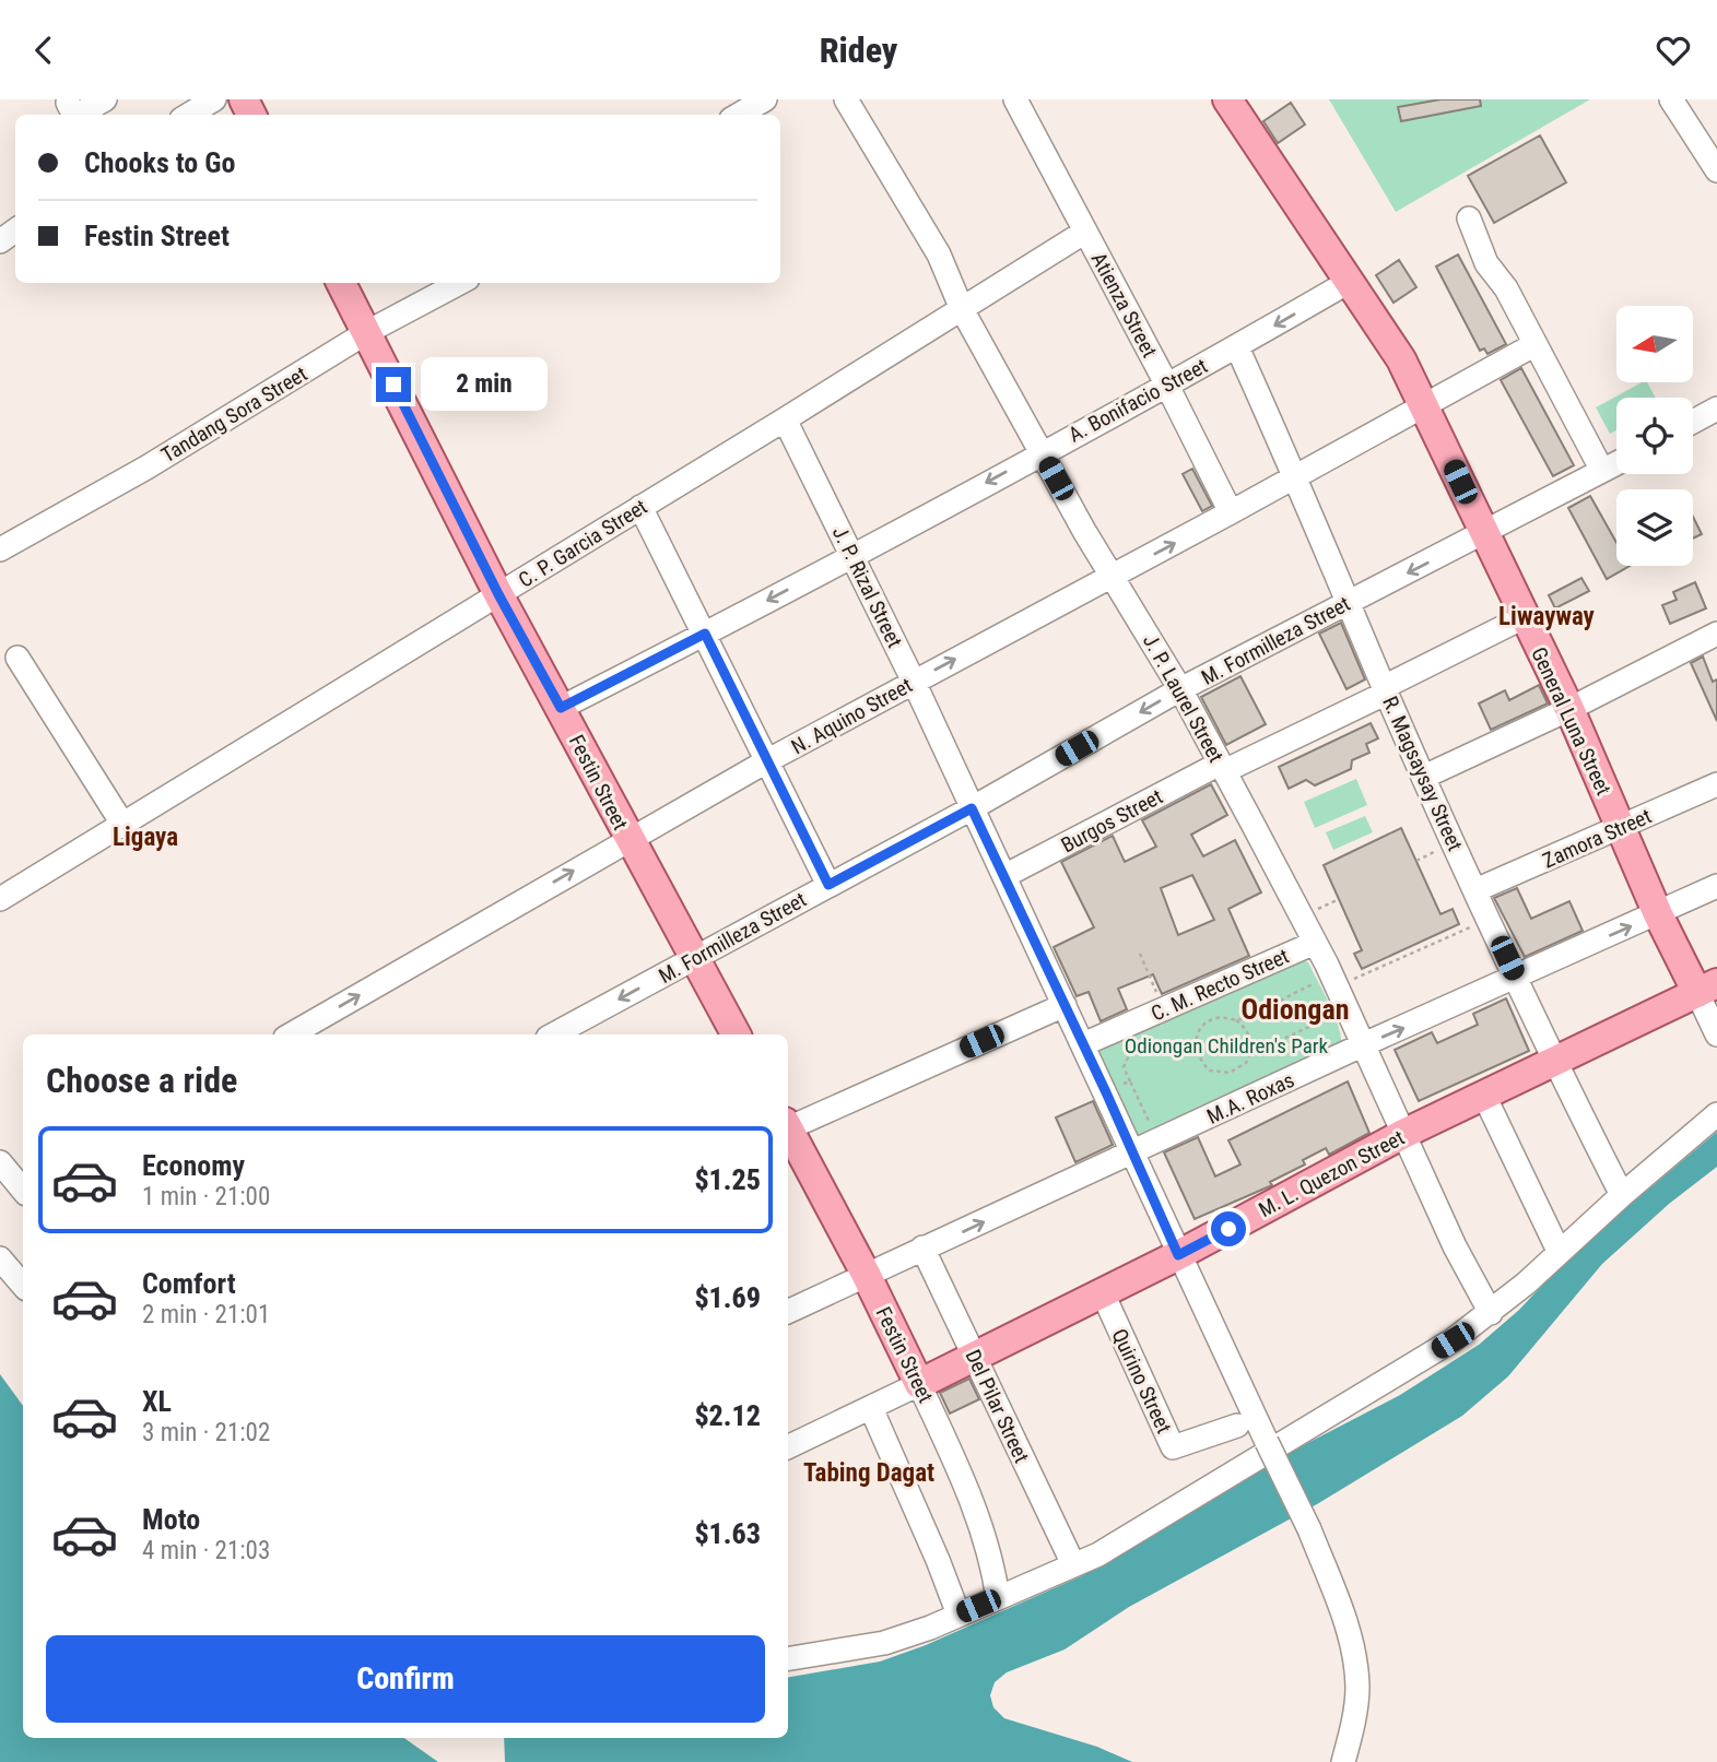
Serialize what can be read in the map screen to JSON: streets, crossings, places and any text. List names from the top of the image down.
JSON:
{
  "streets": {
    "main road": ["General Luna Street", "Festin Street", "M. L. Quezon Street"],
    "street": [
      "Atienza Street",
      "A. Bonifacio Street",
      "Tandang Sora Street",
      "C. P. Garcia Street",
      "J. P. Rizal Street",
      "M. Formilleza Street",
      "J. P. Laurel Street",
      "N. Aquino Street",
      "R. Magsaysay Street",
      "Burgos Street",
      "Zamora Street",
      "C. M. Recto Street",
      "M.A. Roxas",
      "Quirino Street",
      "Del Pilar Street"
    ]
  },
  "crossings": [
    ["Atienza Street", "A. Bonifacio Street"],
    ["Atienza Street", "C. P. Garcia Street"],
    ["Atienza Street", "N. Aquino Street"],
    ["A. Bonifacio Street", "J. P. Rizal Street"],
    ["A. Bonifacio Street", "J. P. Laurel Street"],
    ["A. Bonifacio Street", "General Luna Street"],
    ["A. Bonifacio Street", "R. Magsaysay Street"],
    ["A. Bonifacio Street", "Festin Street"],
    ["Tandang Sora Street", "Festin Street"],
    ["C. P. Garcia Street", "J. P. Rizal Street"],
    ["C. P. Garcia Street", "J. P. Laurel Street"],
    ["C. P. Garcia Street", "Festin Street"],
    ["J. P. Rizal Street", "M. Formilleza Street"],
    ["J. P. Rizal Street", "N. Aquino Street"],
    ["J. P. Rizal Street", "Burgos Street"],
    ["J. P. Rizal Street", "C. M. Recto Street"],
    ["J. P. Rizal Street", "M.A. Roxas"],
    ["J. P. Rizal Street", "M. L. Quezon Street"],
    ["M. Formilleza Street", "J. P. Laurel Street"],
    ["M. Formilleza Street", "General Luna Street"],
    ["M. Formilleza Street", "R. Magsaysay Street"],
    ["M. Formilleza Street", "Festin Street"],
    ["J. P. Laurel Street", "N. Aquino Street"],
    ["J. P. Laurel Street", "Burgos Street"],
    ["J. P. Laurel Street", "C. M. Recto Street"],
    ["J. P. Laurel Street", "M.A. Roxas"],
    ["J. P. Laurel Street", "M. L. Quezon Street"],
    ["N. Aquino Street", "General Luna Street"],
    ["N. Aquino Street", "R. Magsaysay Street"],
    ["N. Aquino Street", "Festin Street"],
    ["General Luna Street", "Burgos Street"],
    ["General Luna Street", "Zamora Street"],
    ["General Luna Street", "M.A. Roxas"],
    ["General Luna Street", "M. L. Quezon Street"],
    ["R. Magsaysay Street", "Burgos Street"],
    ["R. Magsaysay Street", "Zamora Street"],
    ["R. Magsaysay Street", "M.A. Roxas"],
    ["R. Magsaysay Street", "M. L. Quezon Street"],
    ["Festin Street", "M.A. Roxas"],
    ["Festin Street", "M. L. Quezon Street"],
    ["M.A. Roxas", "Del Pilar Street"],
    ["M. L. Quezon Street", "Quirino Street"],
    ["M. L. Quezon Street", "Del Pilar Street"]
  ],
  "one_way": ["A. Bonifacio Street", "M. Formilleza Street", "N. Aquino Street"],
  "districts": [
    "Liwayway",
    "Ligaya",
    "Odiongan",
    "Tabing Dagat"
  ],
  "parks": ["Odiongan Children's Park"],
  "north": "left",
  "page": {
    "header": "Ridey",
    "banner": ["Chooks to Go", "Festin Street"],
    "bubble": "2 min",
    "heading": "Choose a ride",
    "list": [
      {
        "name": "Economy",
        "note": "1 min · 21:00",
        "value": "$1.25"
      },
      {
        "name": "Comfort",
        "note": "2 min · 21:01",
        "value": "$1.69"
      },
      {
        "name": "XL",
        "note": "3 min · 21:02",
        "value": "$2.12"
      },
      {
        "name": "Moto",
        "note": "4 min · 21:03",
        "value": "$1.63"
      }
    ],
    "buttons": "Confirm"
  }
}
